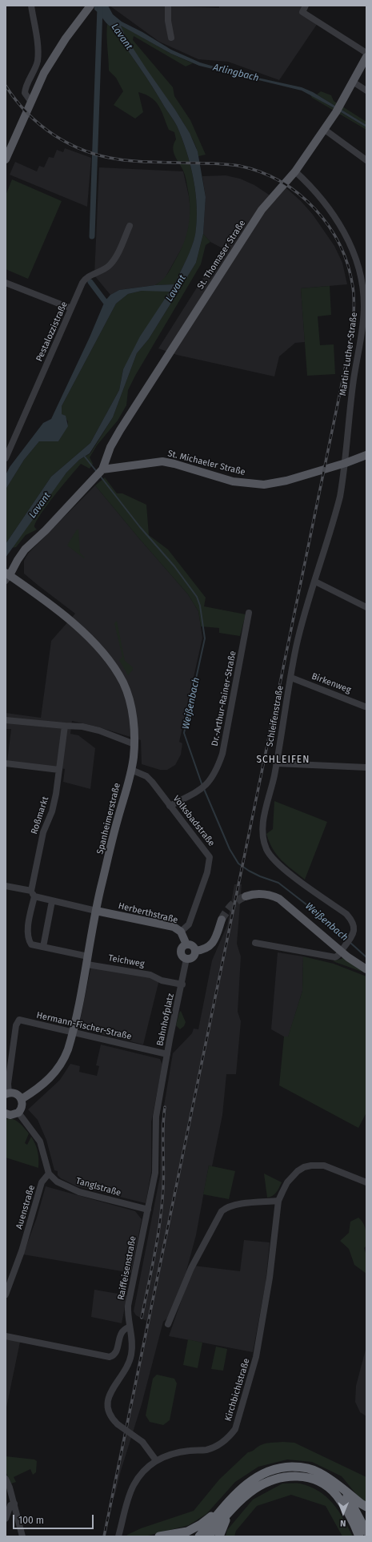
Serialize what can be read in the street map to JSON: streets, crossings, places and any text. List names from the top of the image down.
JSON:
{
  "streets": {
    "main road": [
      "St. Thomaser Straße",
      "St. Michaeler Straße",
      "Spanheimerstraße",
      "Herberthstraße"
    ],
    "street": [
      "Pestalozzistraße",
      "Martin-Luther-Straße",
      "Birkenweg",
      "Dr.-Arthur-Rainer-Straße",
      "Schleifenstraße",
      "Roßmarkt",
      "Volksbadstraße",
      "Teichweg",
      "Bahnhofplatz",
      "Hermann-Fischer-Straße",
      "Tanglstraße",
      "Auenstraße",
      "Raiffeisenstraße",
      "Kirchbichlstraße"
    ]
  },
  "crossings": [
    ["St. Thomaser Straße", "Martin-Luther-Straße"],
    ["St. Thomaser Straße", "St. Michaeler Straße"],
    ["Martin-Luther-Straße", "St. Michaeler Straße"],
    ["Martin-Luther-Straße", "Schleifenstraße"],
    ["St. Michaeler Straße", "Schleifenstraße"],
    ["Birkenweg", "Schleifenstraße"],
    ["Dr.-Arthur-Rainer-Straße", "Volksbadstraße"],
    ["Spanheimerstraße", "Volksbadstraße"],
    ["Spanheimerstraße", "Herberthstraße"],
    ["Spanheimerstraße", "Teichweg"],
    ["Spanheimerstraße", "Hermann-Fischer-Straße"],
    ["Volksbadstraße", "Herberthstraße"],
    ["Herberthstraße", "Bahnhofplatz"],
    ["Teichweg", "Bahnhofplatz"],
    ["Bahnhofplatz", "Hermann-Fischer-Straße"],
    ["Bahnhofplatz", "Raiffeisenstraße"],
    ["Tanglstraße", "Auenstraße"],
    ["Tanglstraße", "Raiffeisenstraße"],
    ["Raiffeisenstraße", "Kirchbichlstraße"]
  ],
  "districts": ["SCHLEIFEN"],
  "water": ["Lavant", "Arlingbach", "Weißenbach"],
  "scale_bar": "100 m",
  "north": "bottom"
}
